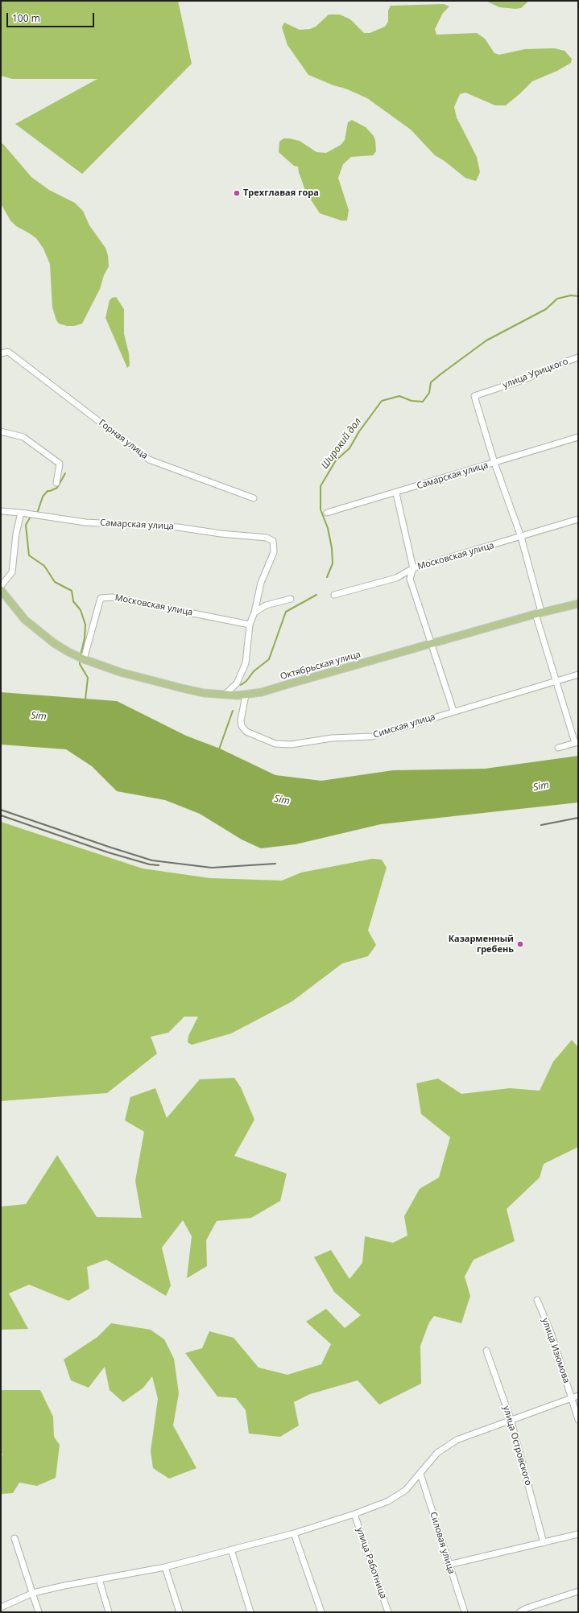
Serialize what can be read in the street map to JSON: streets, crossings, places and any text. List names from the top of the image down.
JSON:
{
  "streets": {
    "main road": ["Октябрьская улица"],
    "street": [
      "улица Урицкого",
      "Горная улица",
      "Самарская улица",
      "Московская улица",
      "Симская улица",
      "улица Изюмова",
      "улица Островского",
      "Силовая улица",
      "улица Работница"
    ]
  },
  "crossings": [
    ["улица Урицкого", "Самарская улица"],
    ["Московская улица", "Октябрьская улица"],
    ["Октябрьская улица", "Симская улица"]
  ],
  "water": ["Широкий дол", "Sim"],
  "places": ["Трехглавая гора", "Казарменный гребень"],
  "scale_bar": "100 m"
}
